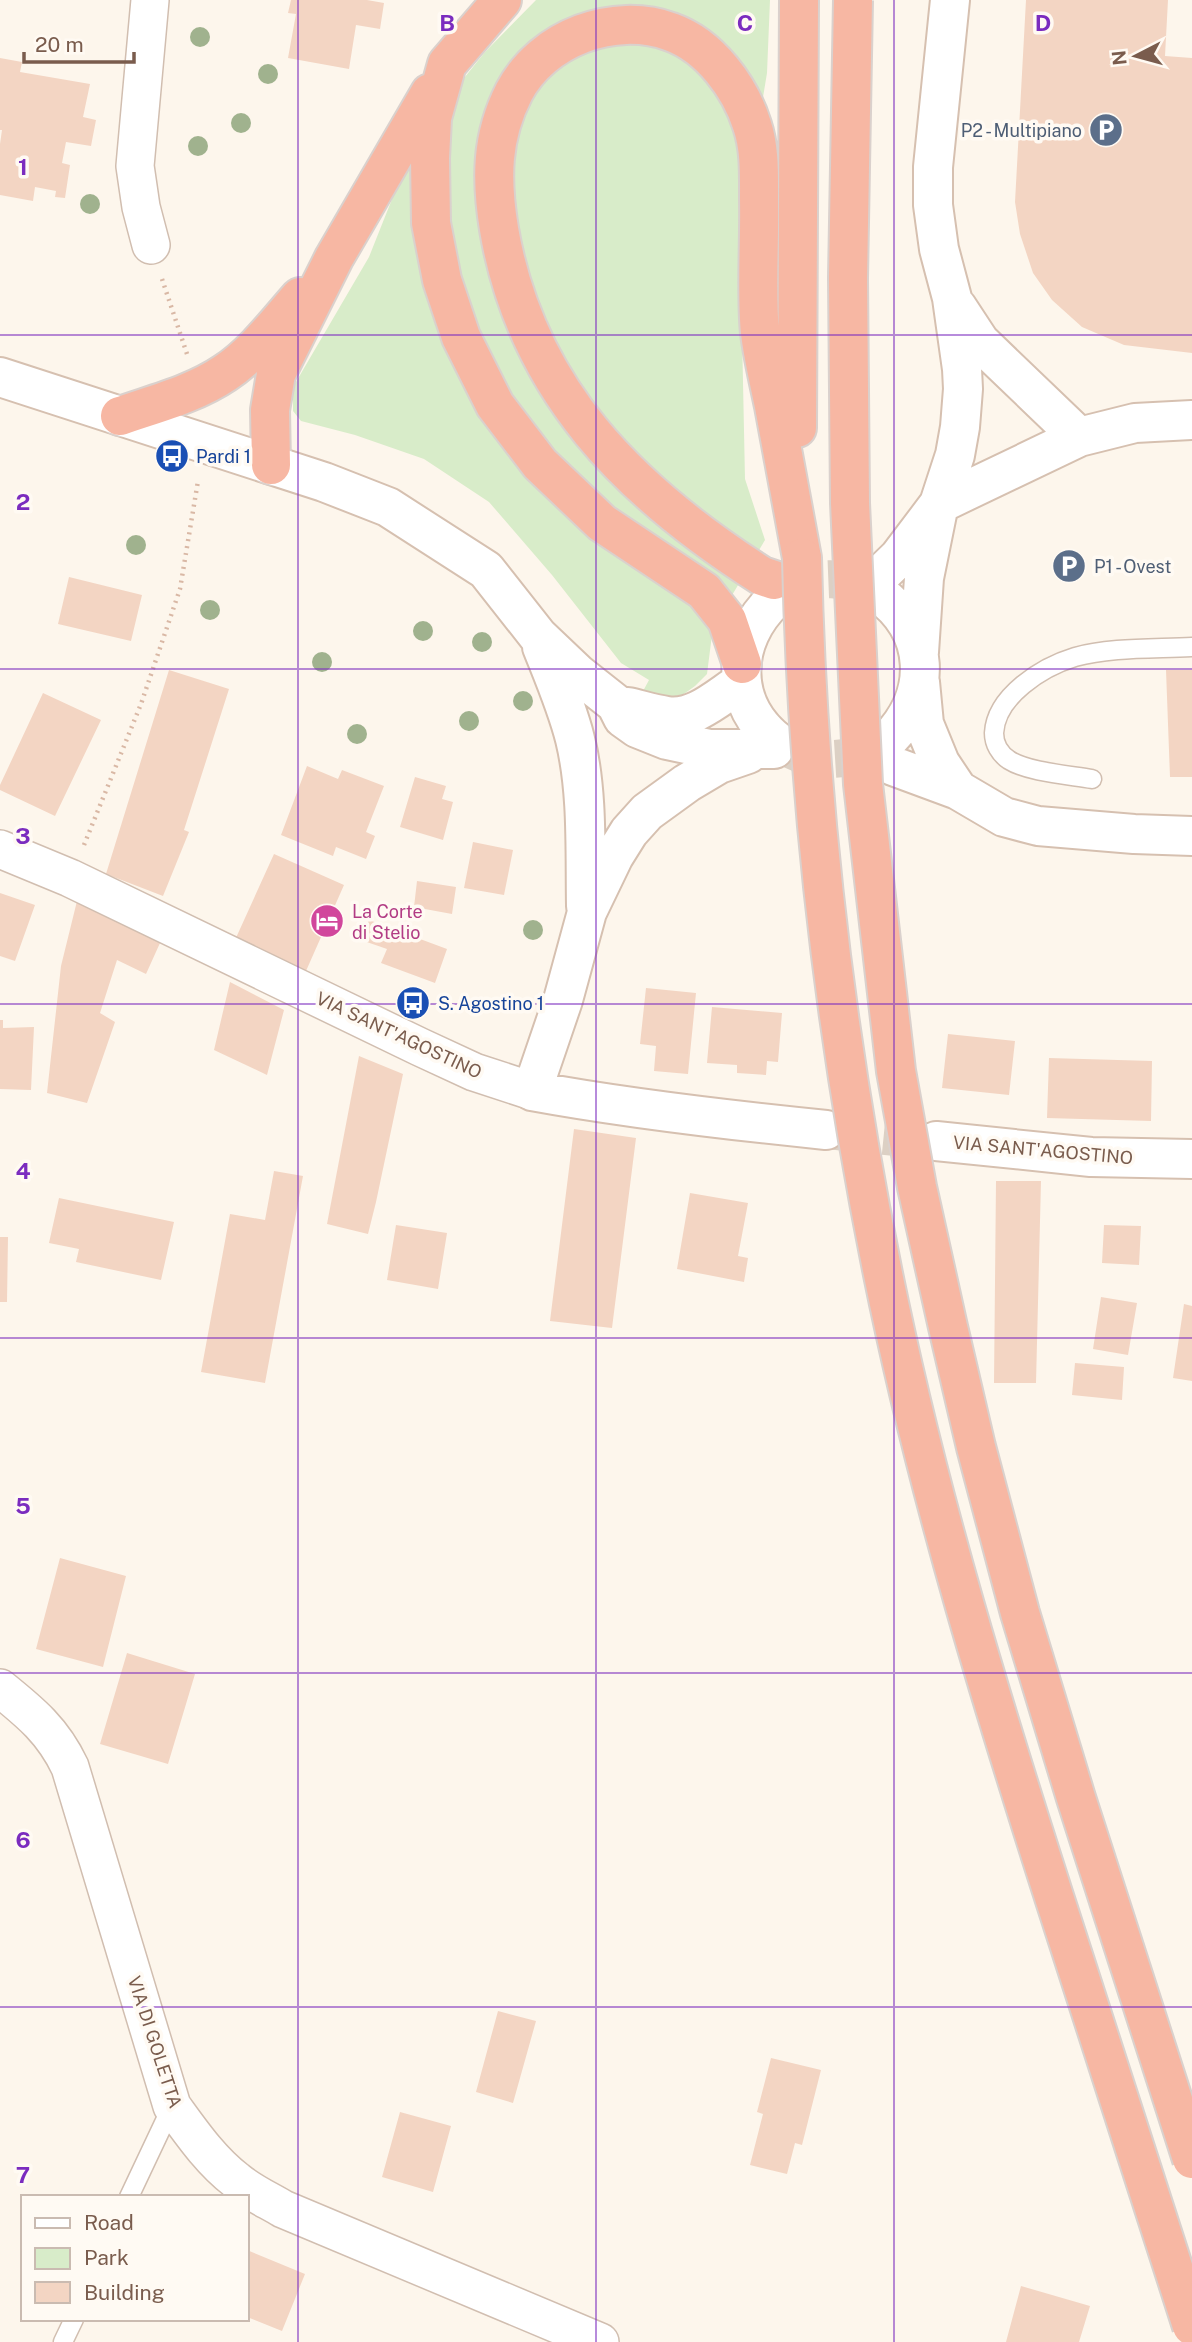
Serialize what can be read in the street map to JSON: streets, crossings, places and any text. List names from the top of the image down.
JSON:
{
  "streets": {
    "street": ["VIA SANT'AGOSTINO", "VIA DI GOLETTA"]
  },
  "places": {
    "parking": ["P2 - Multipiano", "P1 - Ovest"],
    "bus stop": ["Pardi 1", "S. Agostino 1"],
    "hotel": ["La Corte di Stelio"]
  },
  "legend": ["Road", "Park", "Building"],
  "scale_bar": "20 m",
  "north": "left",
  "grid": {
    "columns": ["B", "C", "D"],
    "rows": [
      "1",
      "2",
      "3",
      "4",
      "5",
      "6",
      "7"
    ]
  }
}
